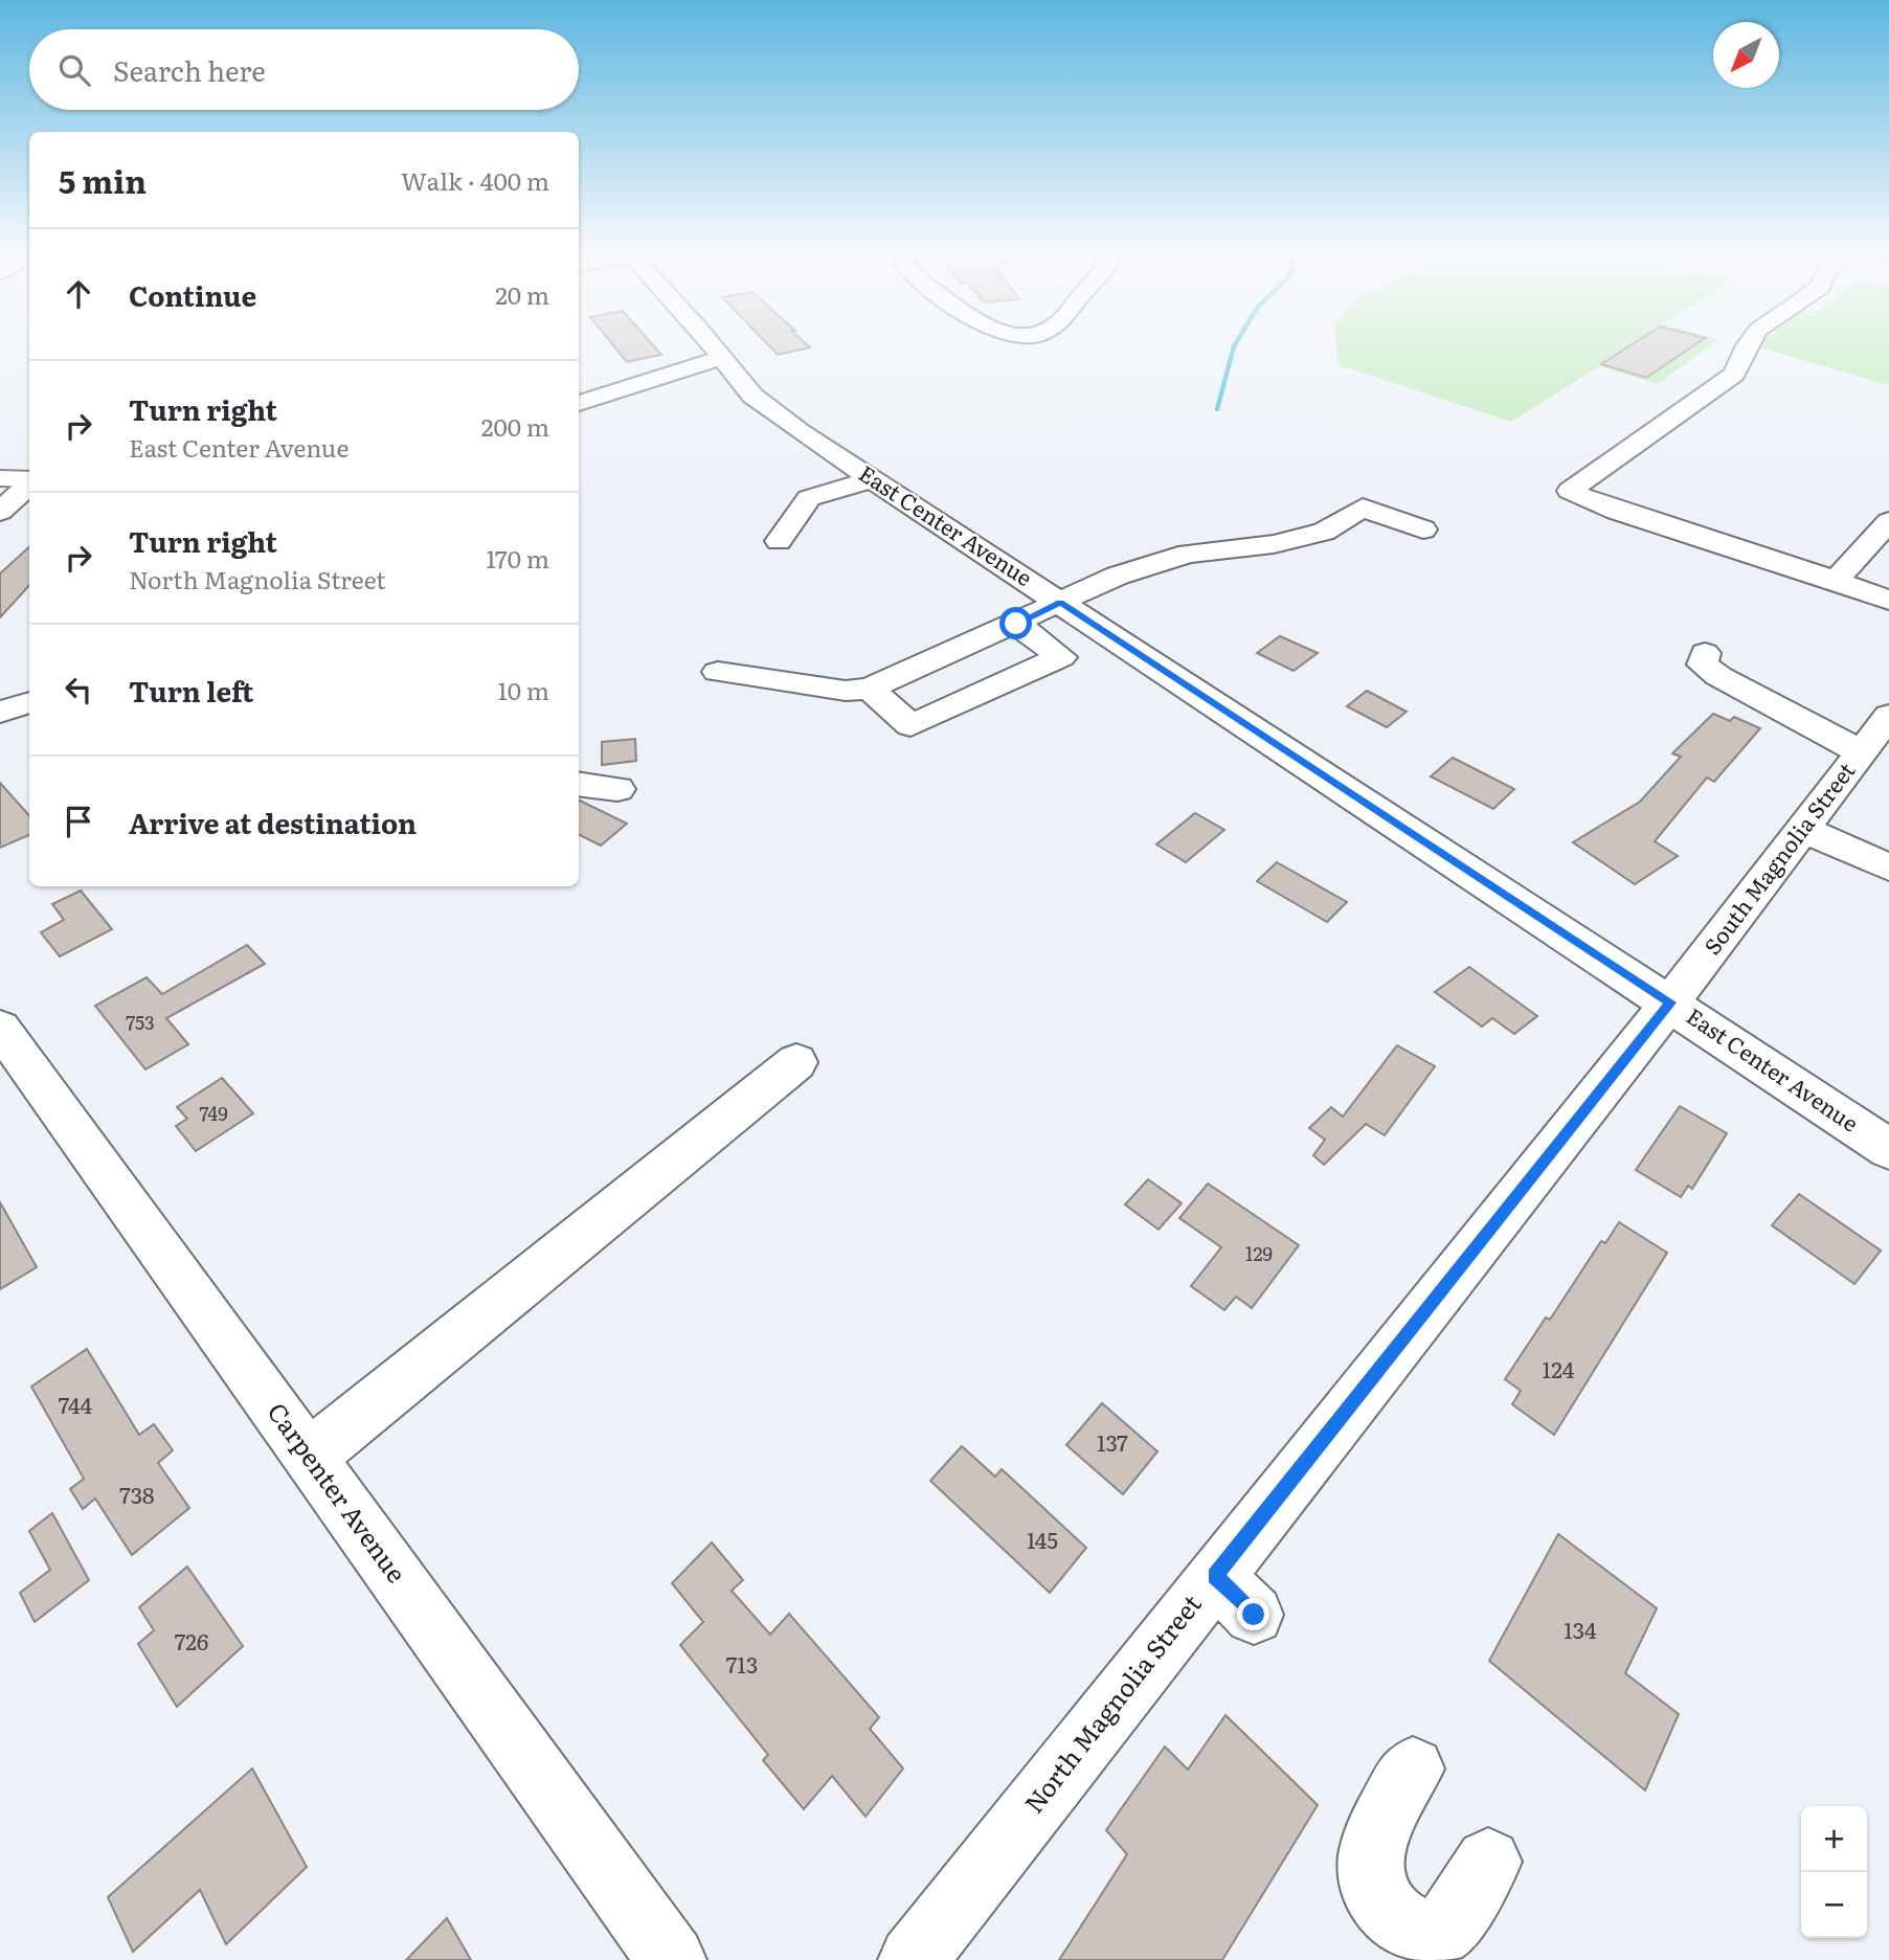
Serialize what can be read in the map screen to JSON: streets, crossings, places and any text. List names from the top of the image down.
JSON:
{
  "streets": {
    "street": [
      "East Center Avenue",
      "South Magnolia Street",
      "Carpenter Avenue",
      "North Magnolia Street"
    ]
  },
  "crossings": [
    ["East Center Avenue", "South Magnolia Street"],
    ["East Center Avenue", "North Magnolia Street"],
    ["South Magnolia Street", "North Magnolia Street"]
  ],
  "house_numbers": [
    "753",
    "749",
    "129",
    "124",
    "744",
    "137",
    "738",
    "145",
    "134",
    "726",
    "713"
  ],
  "north": "bottom left",
  "page": {
    "search": "Search here",
    "heading": ["5 min", "Walk · 400 m"],
    "list": [
      ["Continue", "20 m"],
      ["Turn right", "East Center Avenue", "200 m"],
      ["Turn right", "North Magnolia Street", "170 m"],
      ["Turn left", "10 m"],
      "Arrive at destination"
    ],
    "map_buttons": ["+", "−"]
  }
}
